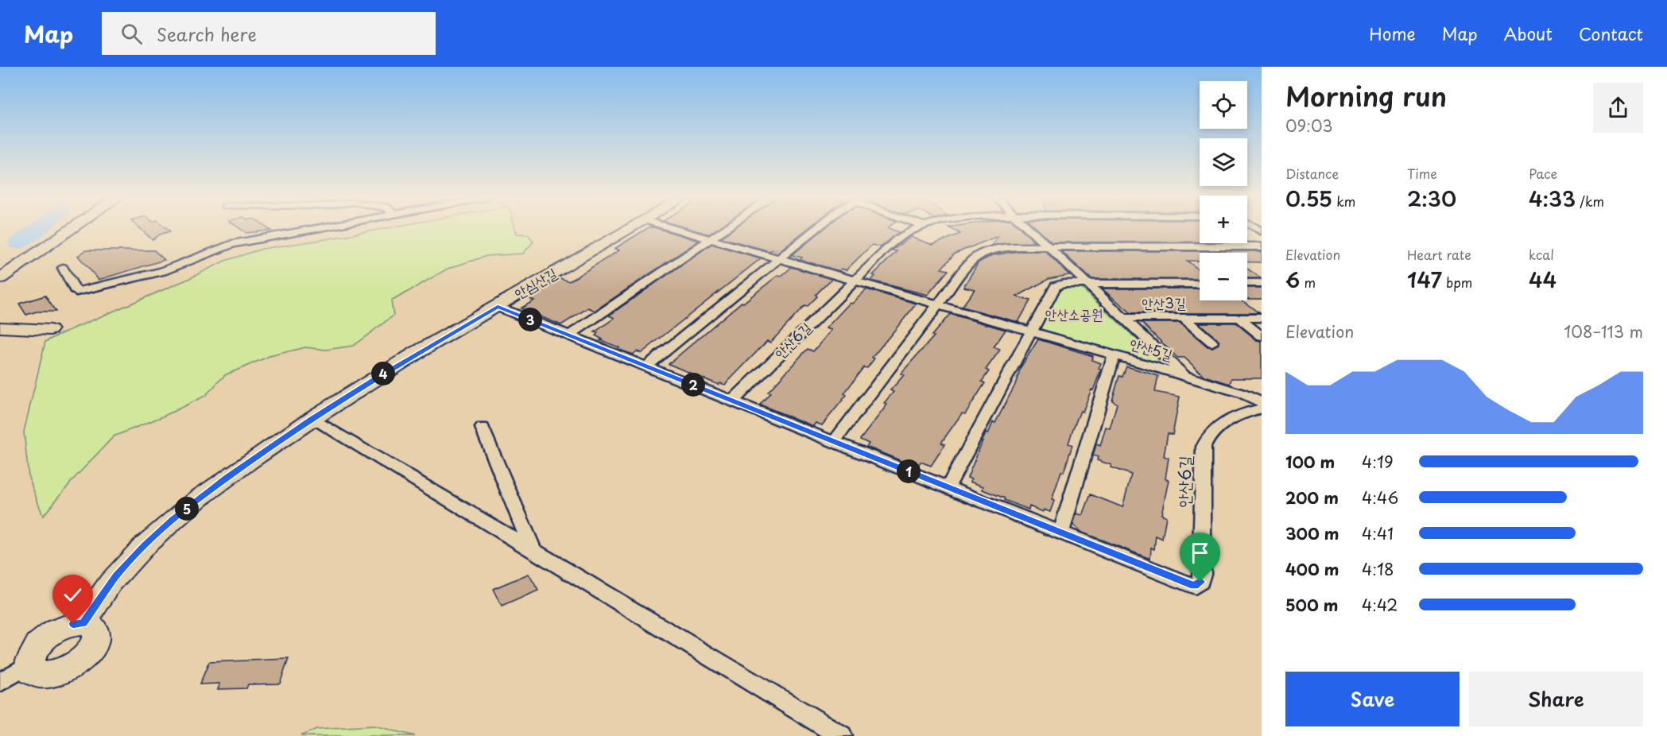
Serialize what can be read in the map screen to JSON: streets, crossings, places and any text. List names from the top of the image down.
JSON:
{
  "streets": {
    "street": [
      "안심산길",
      "안산3길",
      "안산6길",
      "안산5길"
    ]
  },
  "crossings": [
    ["안심산길", "안산6길"],
    ["안산3길", "안산5길"],
    ["안산6길", "안산5길"]
  ],
  "parks": ["안산소공원"],
  "page": {
    "header": "Map",
    "search": "Search here",
    "nav": [
      "Home",
      "Map",
      "About",
      "Contact"
    ],
    "heading": ["Morning run", "09:03"],
    "map_buttons": ["+", "−"],
    "stats": [
      ["Distance", "0.55 km"],
      ["Time", "2:30"],
      ["Pace", "4:33 /km"],
      ["Elevation", "6 m"],
      ["Heart rate", "147 bpm"],
      ["kcal", "44"]
    ],
    "pins": [
      "3",
      "4",
      "2",
      "1",
      "5"
    ],
    "chart": ["Elevation", "108–113 m"],
    "list": [
      {
        "name": "100 m",
        "note": "4:19"
      },
      {
        "name": "200 m",
        "note": "4:46"
      },
      {
        "name": "300 m",
        "note": "4:41"
      },
      {
        "name": "400 m",
        "note": "4:18"
      },
      {
        "name": "500 m",
        "note": "4:42"
      }
    ],
    "buttons": ["Save", "Share"]
  }
}
